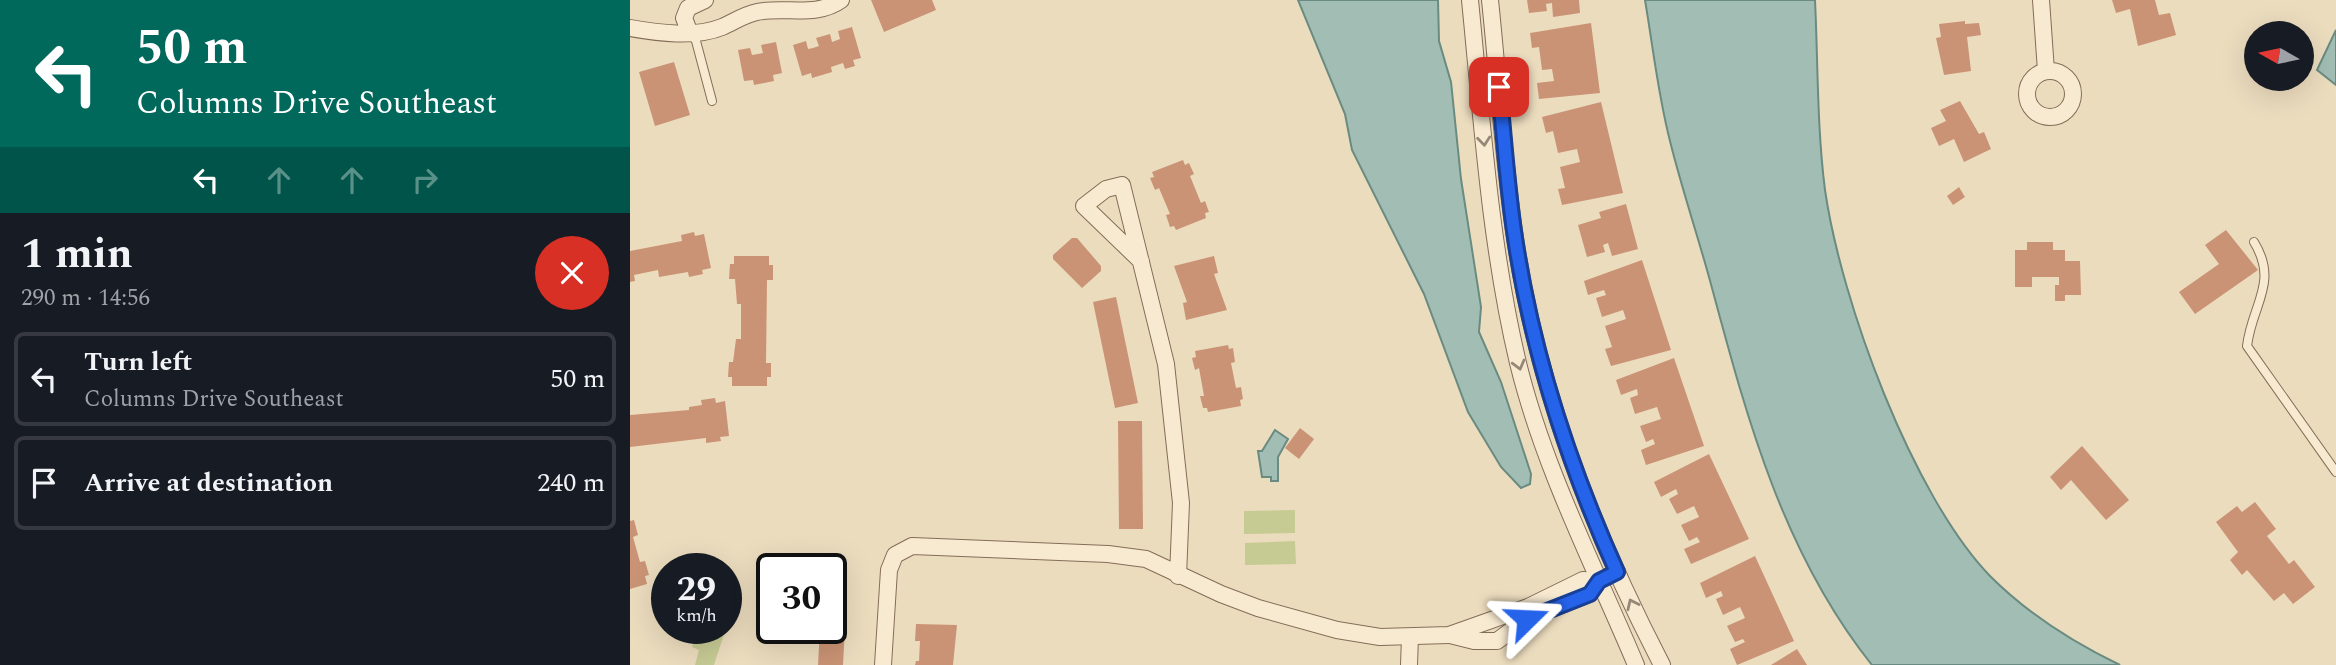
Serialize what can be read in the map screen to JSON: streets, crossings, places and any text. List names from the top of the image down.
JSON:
{
  "north": "left",
  "page": {
    "turn": ["50 m", "Columns Drive Southeast"],
    "heading": ["1 min", "290 m · 14:56"],
    "list": [
      {
        "name": "Turn left",
        "note": "Columns Drive Southeast",
        "value": "50 m"
      },
      {
        "name": "Arrive at destination",
        "value": "240 m"
      }
    ],
    "speed": "29 km/h",
    "limit": "30"
  }
}
